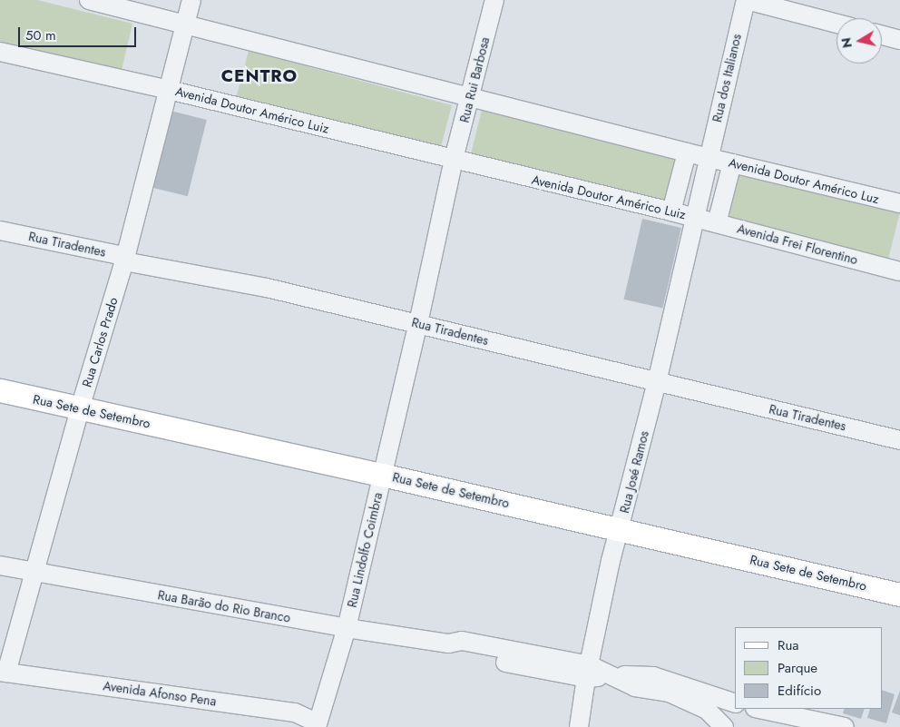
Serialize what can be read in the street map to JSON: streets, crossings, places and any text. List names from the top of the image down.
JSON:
{
  "streets": {
    "main road": ["Rua Sete de Setembro"],
    "street": [
      "Rua dos Italianos",
      "Rua Rui Barbosa",
      "Avenida Doutor Américo Luiz",
      "Avenida Doutor Américo Luz",
      "Rua Tiradentes",
      "Avenida Frei Florentino",
      "Rua Carlos Prado",
      "Rua José Ramos",
      "Rua Lindolfo Coimbra",
      "Rua Barão do Rio Branco",
      "Avenida Afonso Pena"
    ]
  },
  "crossings": [
    ["Rua dos Italianos", "Avenida Doutor Américo Luiz"],
    ["Rua dos Italianos", "Avenida Doutor Américo Luz"],
    ["Rua Rui Barbosa", "Avenida Doutor Américo Luiz"],
    ["Rua Rui Barbosa", "Rua Lindolfo Coimbra"],
    ["Avenida Doutor Américo Luiz", "Avenida Doutor Américo Luz"],
    ["Avenida Doutor Américo Luiz", "Avenida Frei Florentino"],
    ["Avenida Doutor Américo Luiz", "Rua Carlos Prado"],
    ["Avenida Doutor Américo Luiz", "Rua José Ramos"],
    ["Avenida Doutor Américo Luiz", "Rua Lindolfo Coimbra"],
    ["Rua Tiradentes", "Rua Carlos Prado"],
    ["Rua Tiradentes", "Rua José Ramos"],
    ["Rua Tiradentes", "Rua Lindolfo Coimbra"],
    ["Avenida Frei Florentino", "Rua José Ramos"],
    ["Rua Carlos Prado", "Rua Sete de Setembro"],
    ["Rua Carlos Prado", "Rua Barão do Rio Branco"],
    ["Rua Carlos Prado", "Avenida Afonso Pena"],
    ["Rua Sete de Setembro", "Rua José Ramos"],
    ["Rua Sete de Setembro", "Rua Lindolfo Coimbra"],
    ["Rua José Ramos", "Rua Barão do Rio Branco"],
    ["Rua Lindolfo Coimbra", "Rua Barão do Rio Branco"],
    ["Rua Lindolfo Coimbra", "Avenida Afonso Pena"]
  ],
  "districts": ["CENTRO"],
  "legend": ["Rua", "Parque", "Edifício"],
  "scale_bar": "50 m",
  "north": "left"
}
